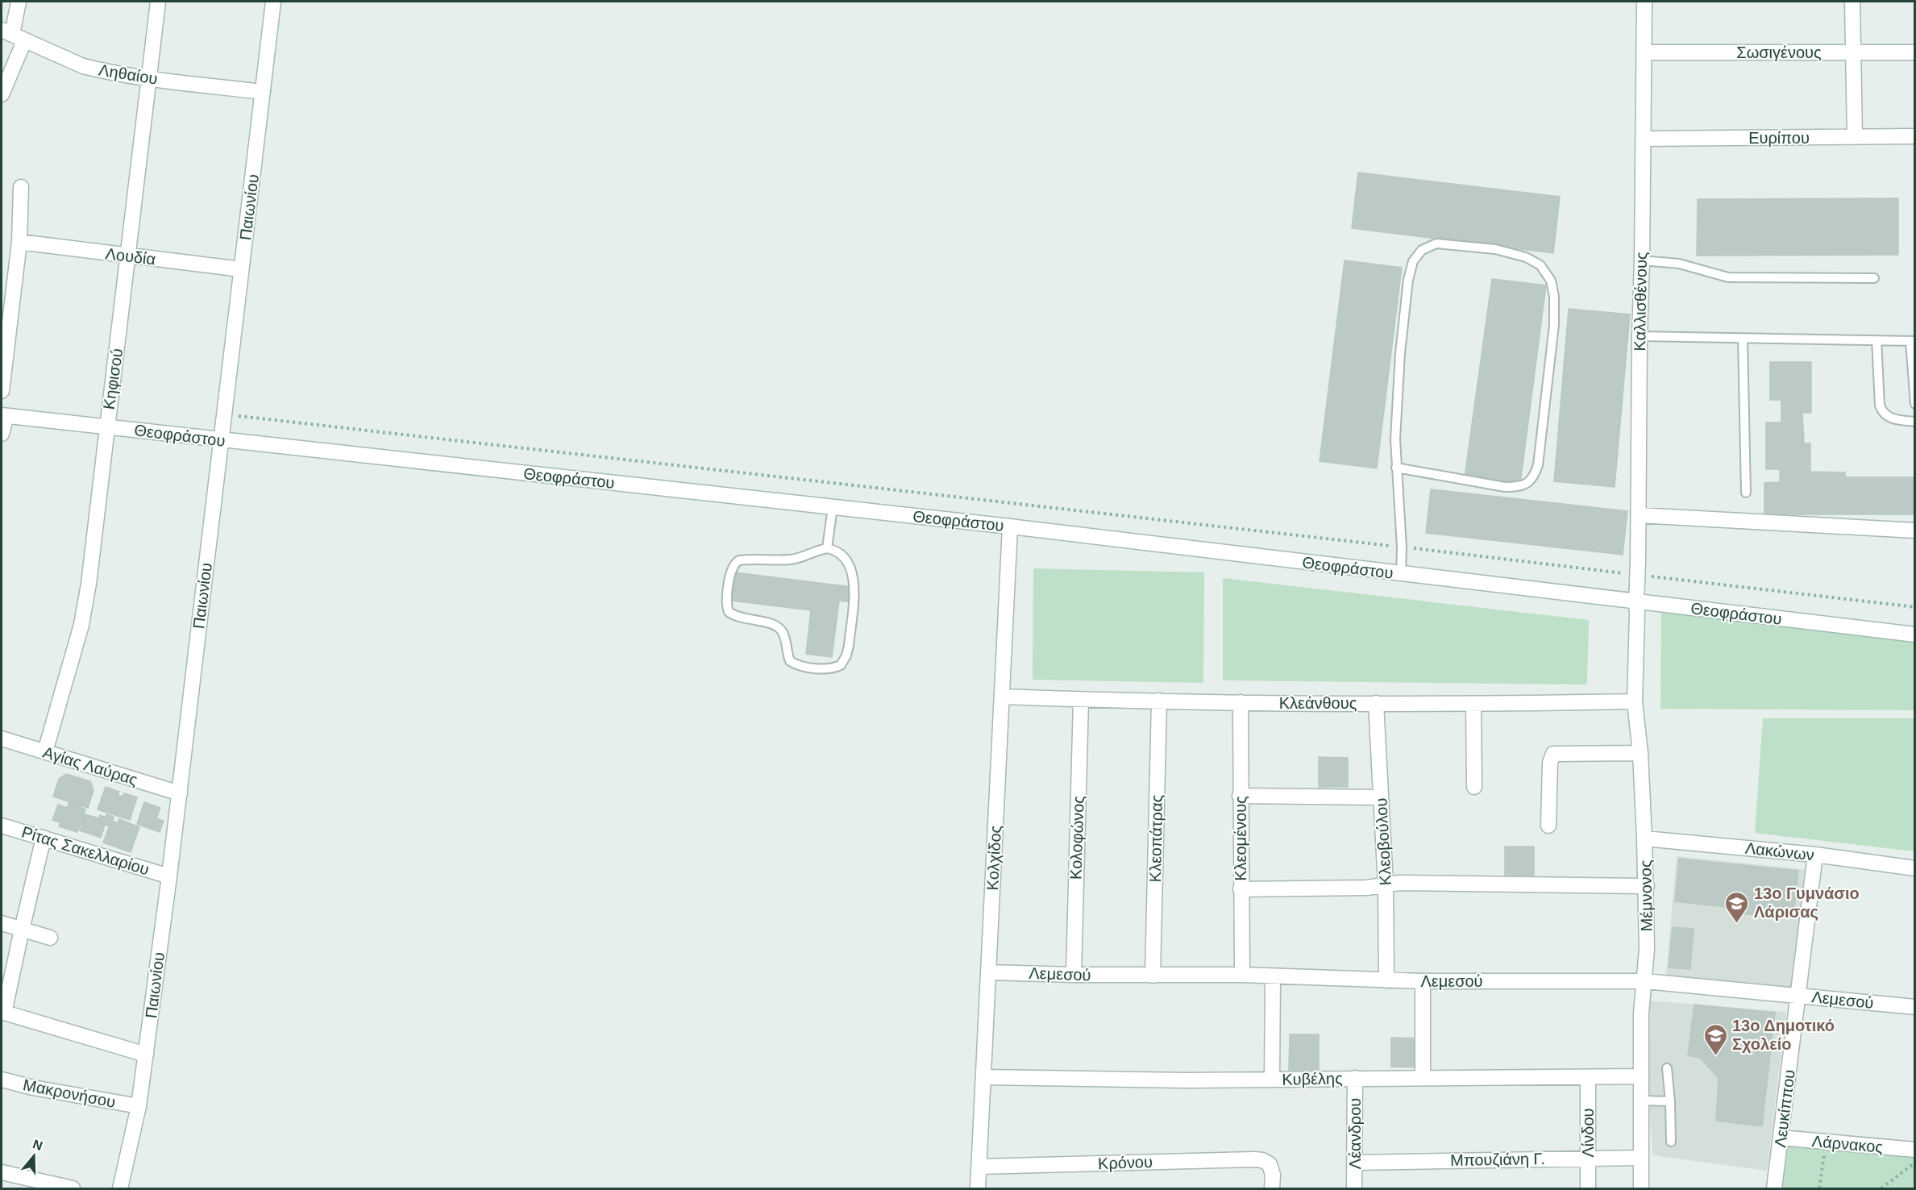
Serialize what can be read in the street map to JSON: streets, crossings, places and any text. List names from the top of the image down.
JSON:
{
  "streets": {
    "street": [
      "Σωσιγένους",
      "Ληθαίου",
      "Ευρίπου",
      "Παιωνίου",
      "Λουδία",
      "Καλλισθένους",
      "Κηφισού",
      "Θεοφράστου",
      "Κλεάνθους",
      "Αγίας Λαύρας",
      "Κολοφώνος",
      "Κλεοπάτρας",
      "Κλεομένους",
      "Κλεοβούλου",
      "Ρίτας Σακελλαρίου",
      "Λακώνων",
      "Κολχίδος",
      "Μέμνονος",
      "Λεμεσού",
      "Κυβέλης",
      "Μακρονήσου",
      "Λευκίππου",
      "Λίνδου",
      "Λέανδρου",
      "Λάρνακος",
      "Μπουζιάνη Γ.",
      "Κρόνου"
    ]
  },
  "crossings": [
    ["Σωσιγένους", "Καλλισθένους"],
    ["Ληθαίου", "Παιωνίου"],
    ["Ληθαίου", "Κηφισού"],
    ["Ευρίπου", "Καλλισθένους"],
    ["Παιωνίου", "Λουδία"],
    ["Παιωνίου", "Θεοφράστου"],
    ["Παιωνίου", "Αγίας Λαύρας"],
    ["Παιωνίου", "Ρίτας Σακελλαρίου"],
    ["Παιωνίου", "Μακρονήσου"],
    ["Λουδία", "Κηφισού"],
    ["Καλλισθένους", "Θεοφράστου"],
    ["Καλλισθένους", "Μέμνονος"],
    ["Κηφισού", "Θεοφράστου"],
    ["Κηφισού", "Αγίας Λαύρας"],
    ["Θεοφράστου", "Κολχίδος"],
    ["Θεοφράστου", "Μέμνονος"],
    ["Κλεάνθους", "Κολοφώνος"],
    ["Κλεάνθους", "Κλεοπάτρας"],
    ["Κλεάνθους", "Κλεομένους"],
    ["Κλεάνθους", "Κλεοβούλου"],
    ["Κλεάνθους", "Κολχίδος"],
    ["Κλεάνθους", "Μέμνονος"],
    ["Κολοφώνος", "Λεμεσού"],
    ["Κλεοπάτρας", "Λεμεσού"],
    ["Κλεομένους", "Λεμεσού"],
    ["Κλεοβούλου", "Λεμεσού"],
    ["Λακώνων", "Μέμνονος"],
    ["Λακώνων", "Λευκίππου"],
    ["Κολχίδος", "Λεμεσού"],
    ["Κολχίδος", "Κυβέλης"],
    ["Κολχίδος", "Κρόνου"],
    ["Μέμνονος", "Λεμεσού"],
    ["Μέμνονος", "Κυβέλης"],
    ["Μέμνονος", "Μπουζιάνη Γ."],
    ["Λεμεσού", "Λευκίππου"],
    ["Κυβέλης", "Λίνδου"],
    ["Κυβέλης", "Λέανδρου"],
    ["Λευκίππου", "Λάρνακος"],
    ["Λίνδου", "Μπουζιάνη Γ."],
    ["Λέανδρου", "Μπουζιάνη Γ."]
  ],
  "places": {
    "school or university": ["13ο Γυμνάσιο Λάρισας", "13ο Δημοτικό Σχολείο"]
  },
  "north": "top"
}
